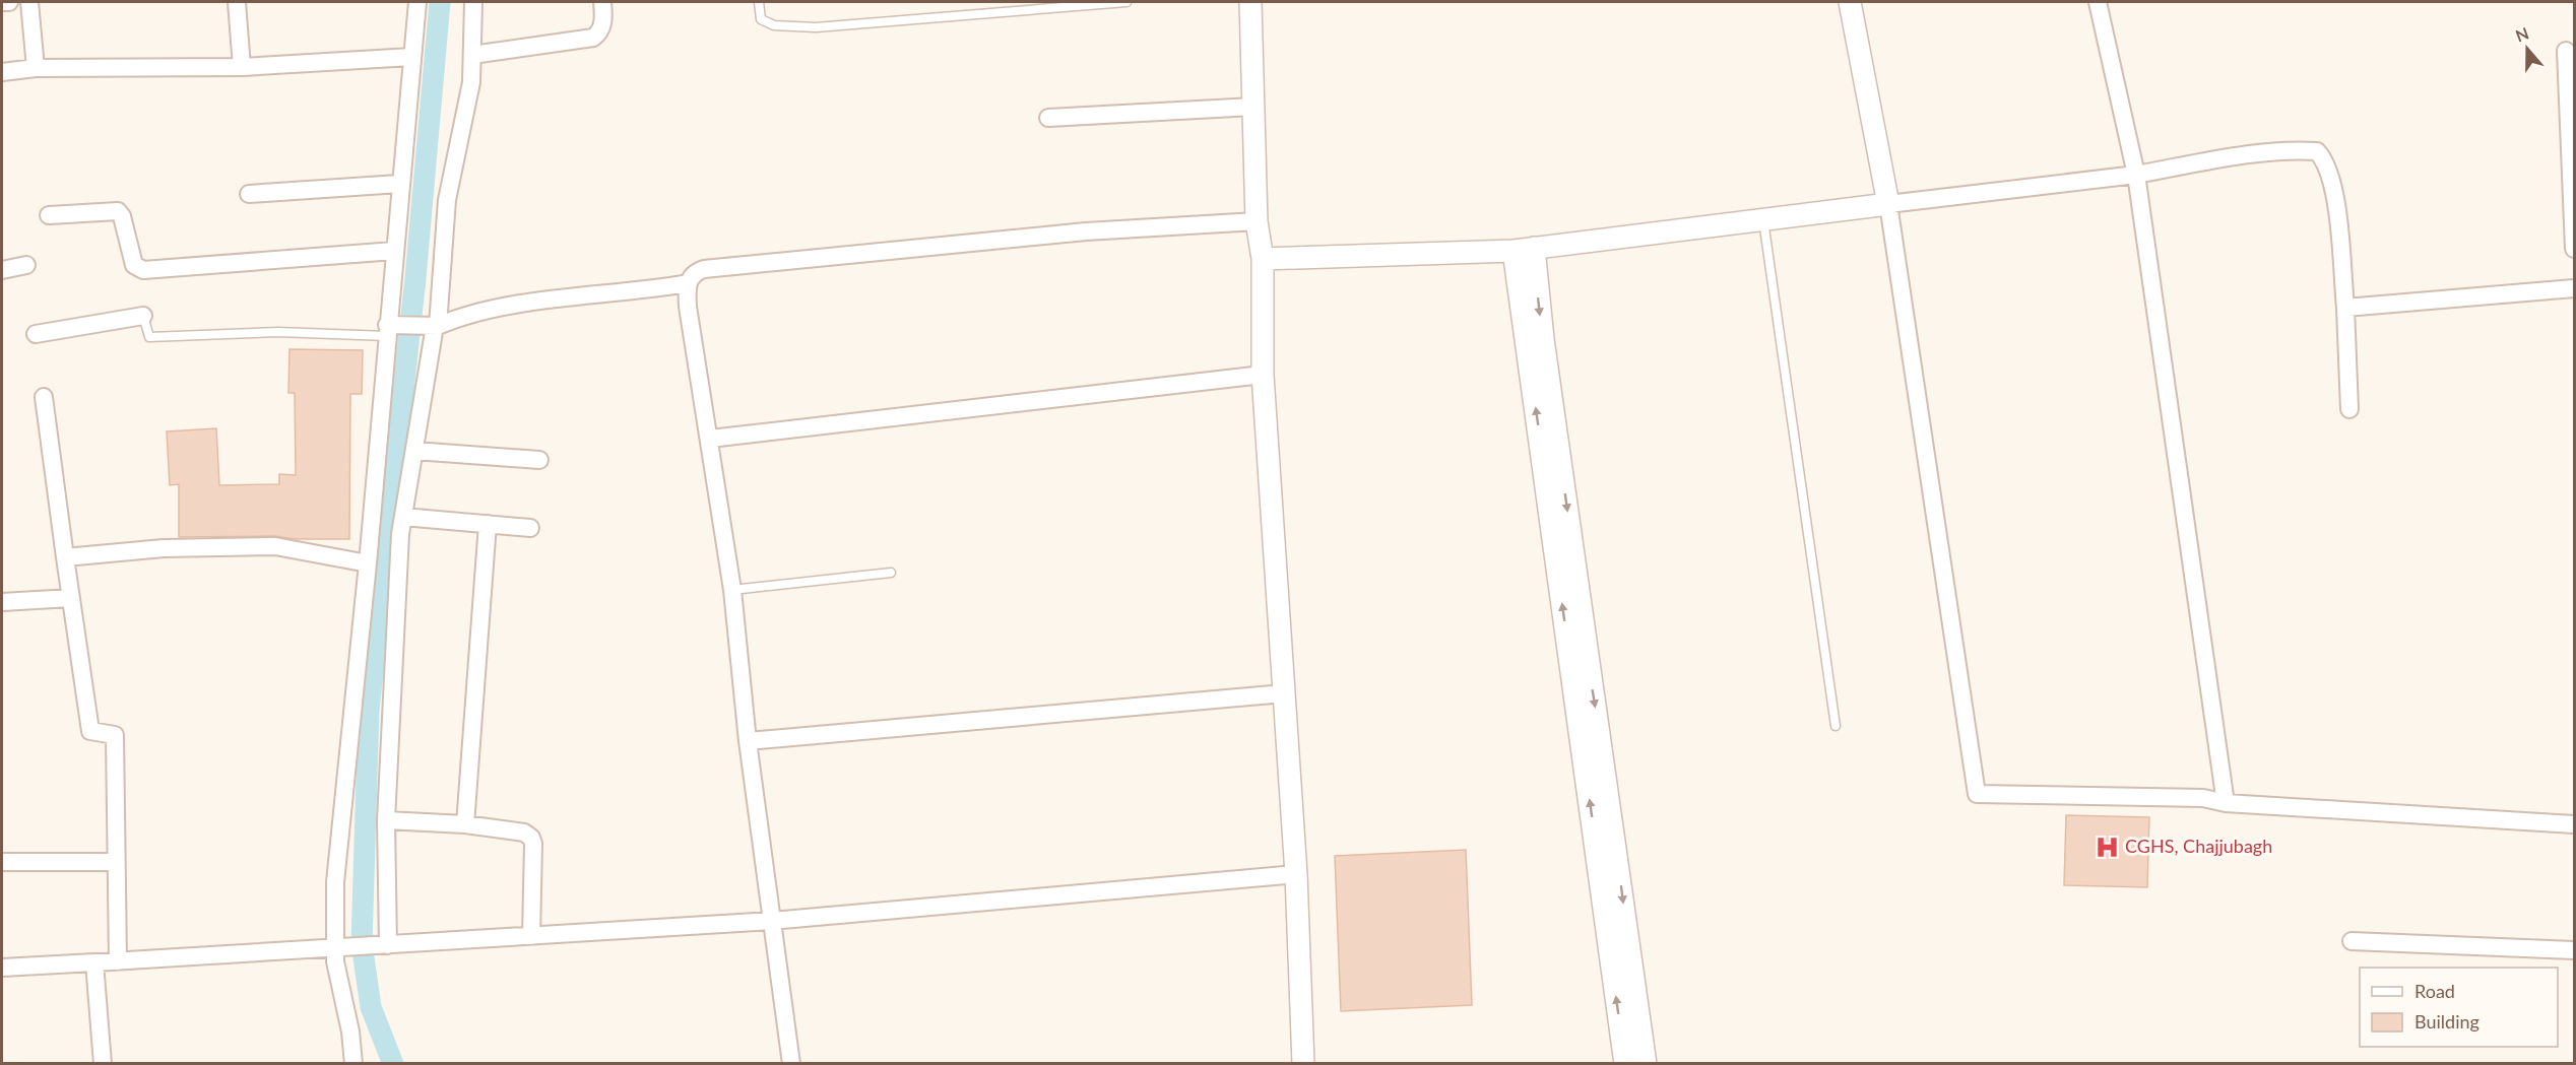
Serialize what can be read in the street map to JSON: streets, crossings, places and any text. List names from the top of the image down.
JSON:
{
  "places": {
    "hospital": ["CGHS, Chajjubagh"]
  },
  "legend": ["Road", "Building"],
  "north": "top"
}
